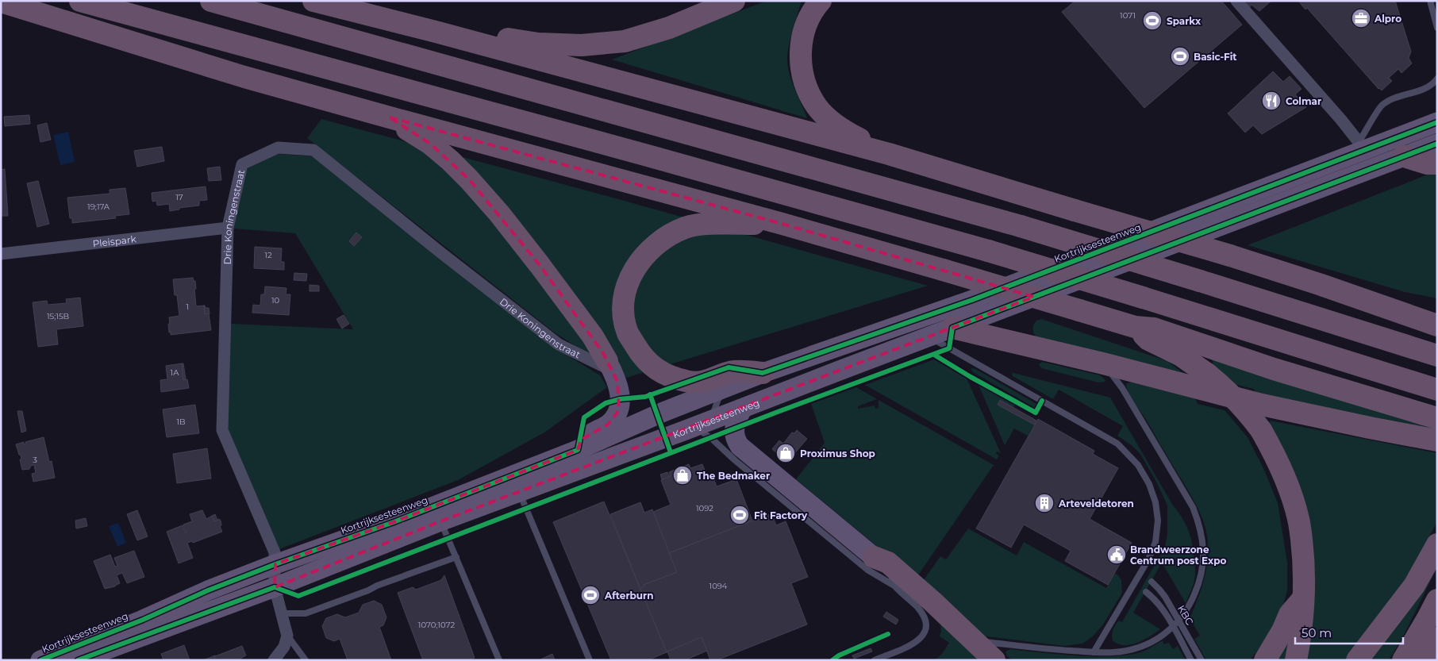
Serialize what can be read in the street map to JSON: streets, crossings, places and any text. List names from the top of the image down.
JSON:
{
  "streets": {
    "main road": ["Kortrijksesteenweg"],
    "street": ["Drie Koningenstraat", "Pleispark"],
    "lane": ["KBC"]
  },
  "crossings": [
    ["Drie Koningenstraat", "Pleispark"],
    ["Drie Koningenstraat", "Kortrijksesteenweg"]
  ],
  "places": {
    "office": ["Alpro"],
    "sports": [
      "Sparkx",
      "Basic-Fit",
      "Fit Factory",
      "Afterburn"
    ],
    "restaurant": ["Colmar"],
    "shop": ["Proximus Shop", "The Bedmaker"],
    "building": ["Arteveldetoren"],
    "public building": ["Brandweerzone Centrum post Expo"]
  },
  "house_numbers": [
    "1071",
    "17",
    "19;17A",
    "12",
    "10",
    "1",
    "15;15B",
    "1A",
    "1B",
    "3",
    "1092",
    "1094",
    "1070;1072"
  ],
  "scale_bar": "50 m"
}
